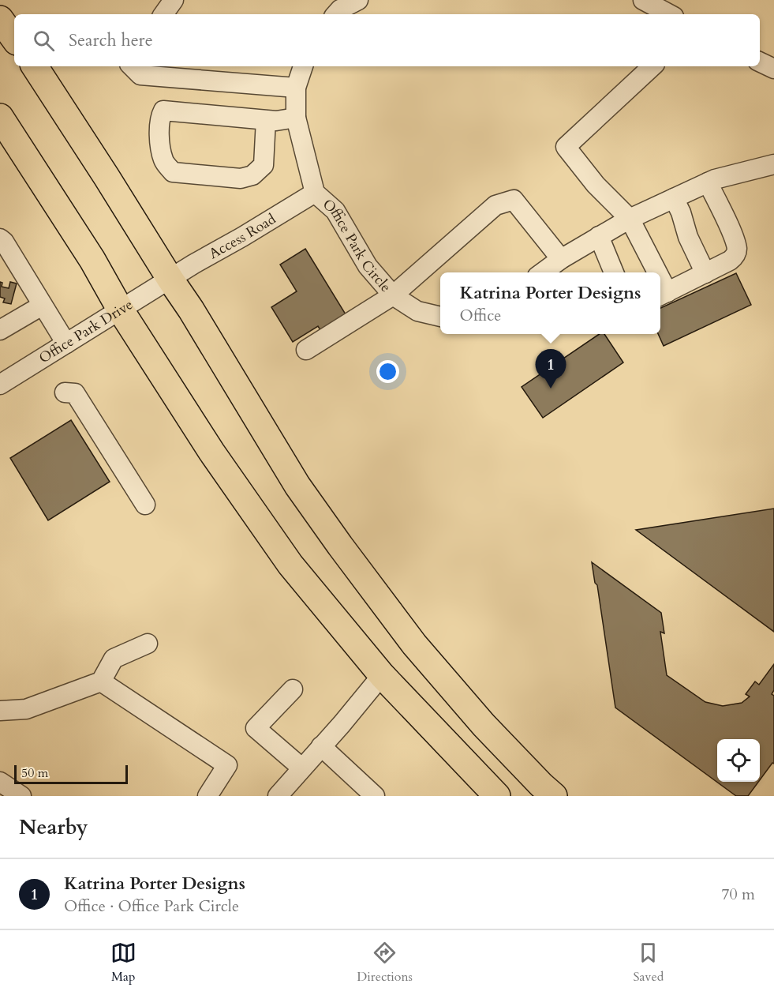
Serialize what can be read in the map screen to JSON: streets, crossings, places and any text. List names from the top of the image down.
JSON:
{
  "streets": {
    "street": ["Access Road", "Office Park Circle", "Office Park Drive"]
  },
  "crossings": [
    ["Access Road", "Office Park Circle"],
    ["Access Road", "Office Park Drive"]
  ],
  "scale_bar": "50 m",
  "page": {
    "search": "Search here",
    "popup": ["Katrina Porter Designs", "Office"],
    "pins": "1",
    "scale": "50 m",
    "heading": "Nearby",
    "list": [
      {
        "mark": "1",
        "name": "Katrina Porter Designs",
        "note": "Office · Office Park Circle",
        "value": "70 m"
      }
    ],
    "nav": ["Map", "Directions", "Saved"]
  }
}
